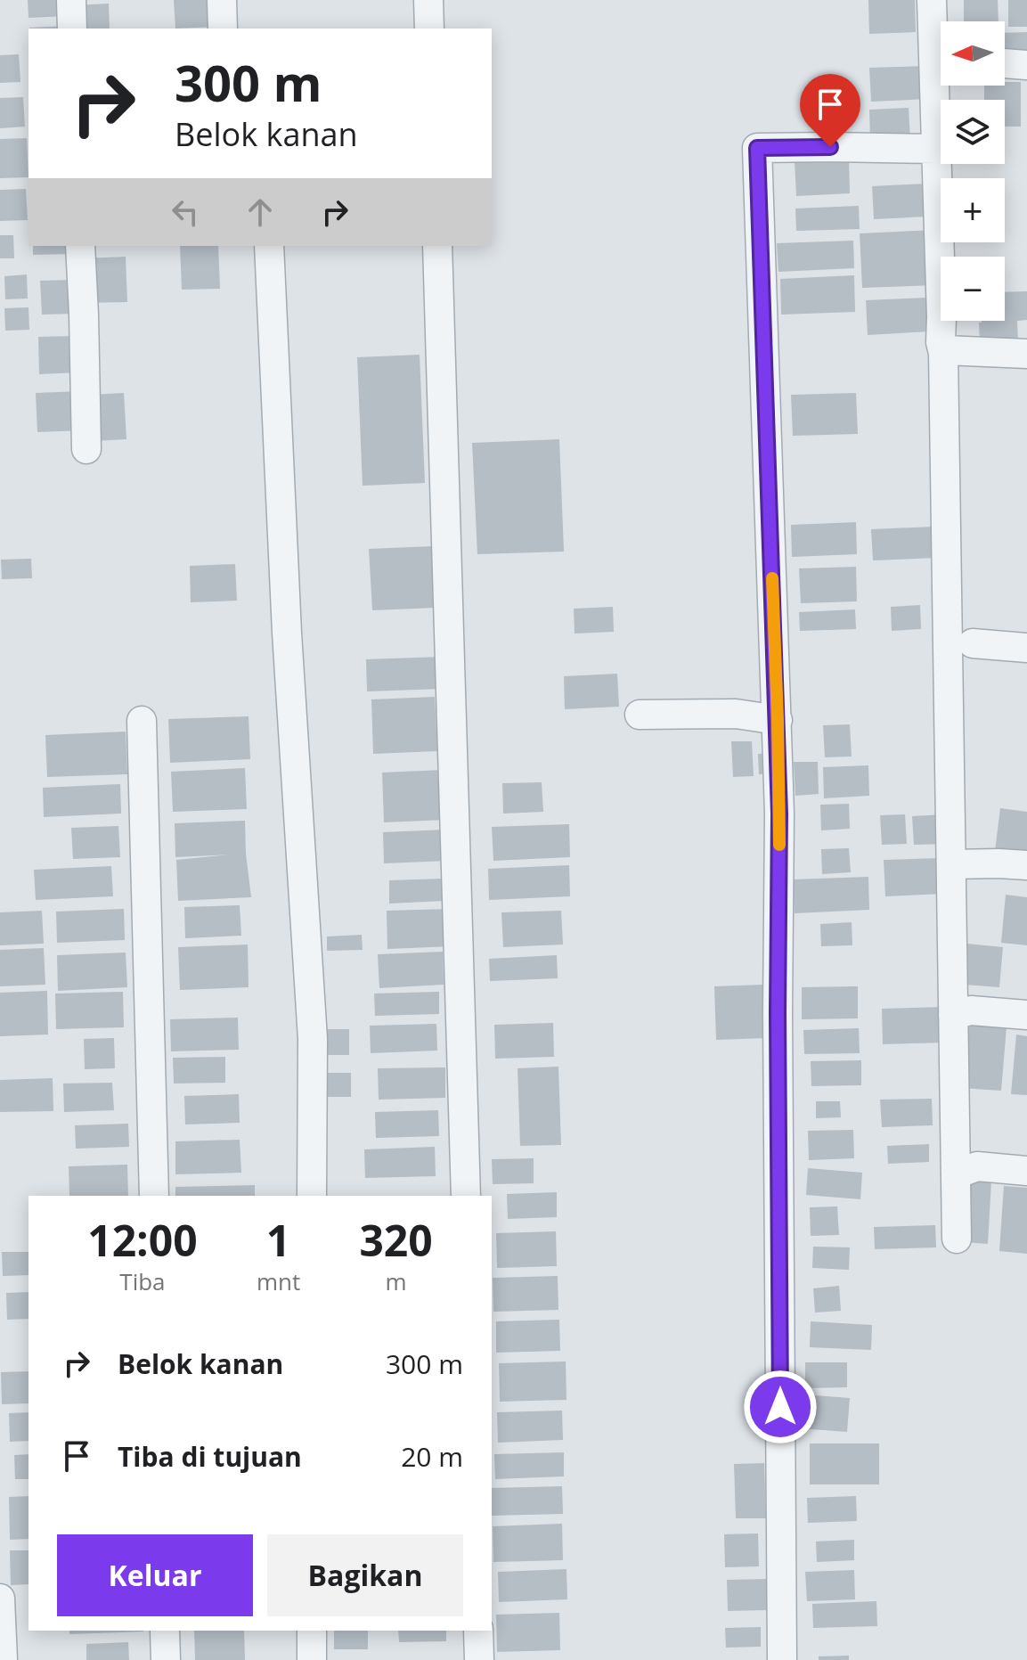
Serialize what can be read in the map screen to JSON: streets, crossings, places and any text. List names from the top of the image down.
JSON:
{
  "north": "left",
  "page": {
    "map_buttons": ["+", "−"],
    "turn": ["300 m", "Belok kanan"],
    "eta": [
      "12:00",
      "Tiba",
      "1",
      "mnt",
      "320",
      "m"
    ],
    "list": [
      {
        "name": "Belok kanan",
        "value": "300 m"
      },
      {
        "name": "Tiba di tujuan",
        "value": "20 m"
      }
    ],
    "buttons": ["Keluar", "Bagikan"]
  }
}
